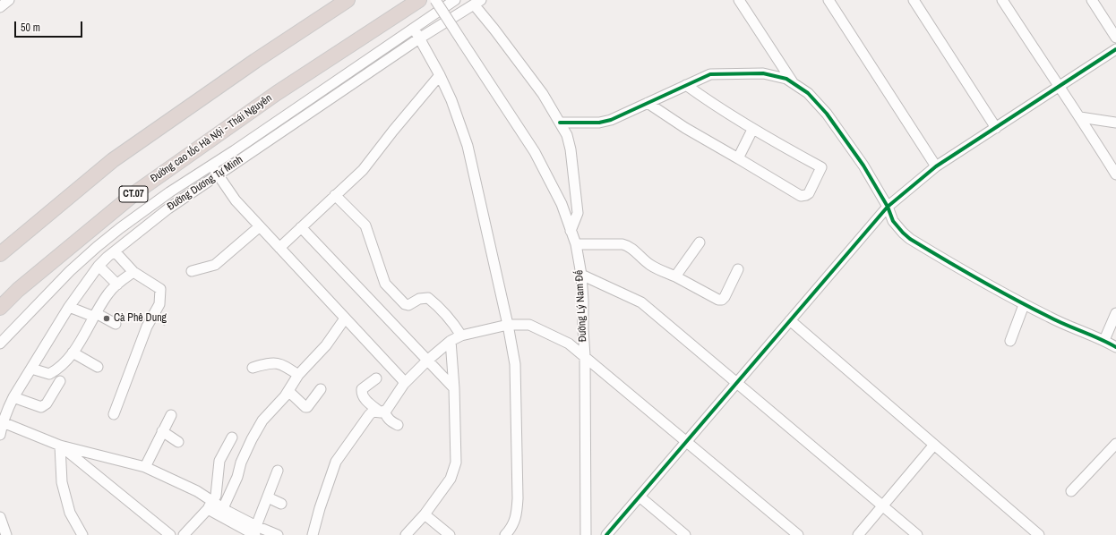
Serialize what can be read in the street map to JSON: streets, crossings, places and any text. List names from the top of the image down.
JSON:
{
  "streets": {
    "highway": ["Đường cao tốc Hà Nội - Thái Nguyên", "CT.07"],
    "street": ["Đường Dương Tự Minh", "Đường Lý Nam Đế"]
  },
  "places": ["Cà Phê Dung"],
  "scale_bar": "50 m"
}
